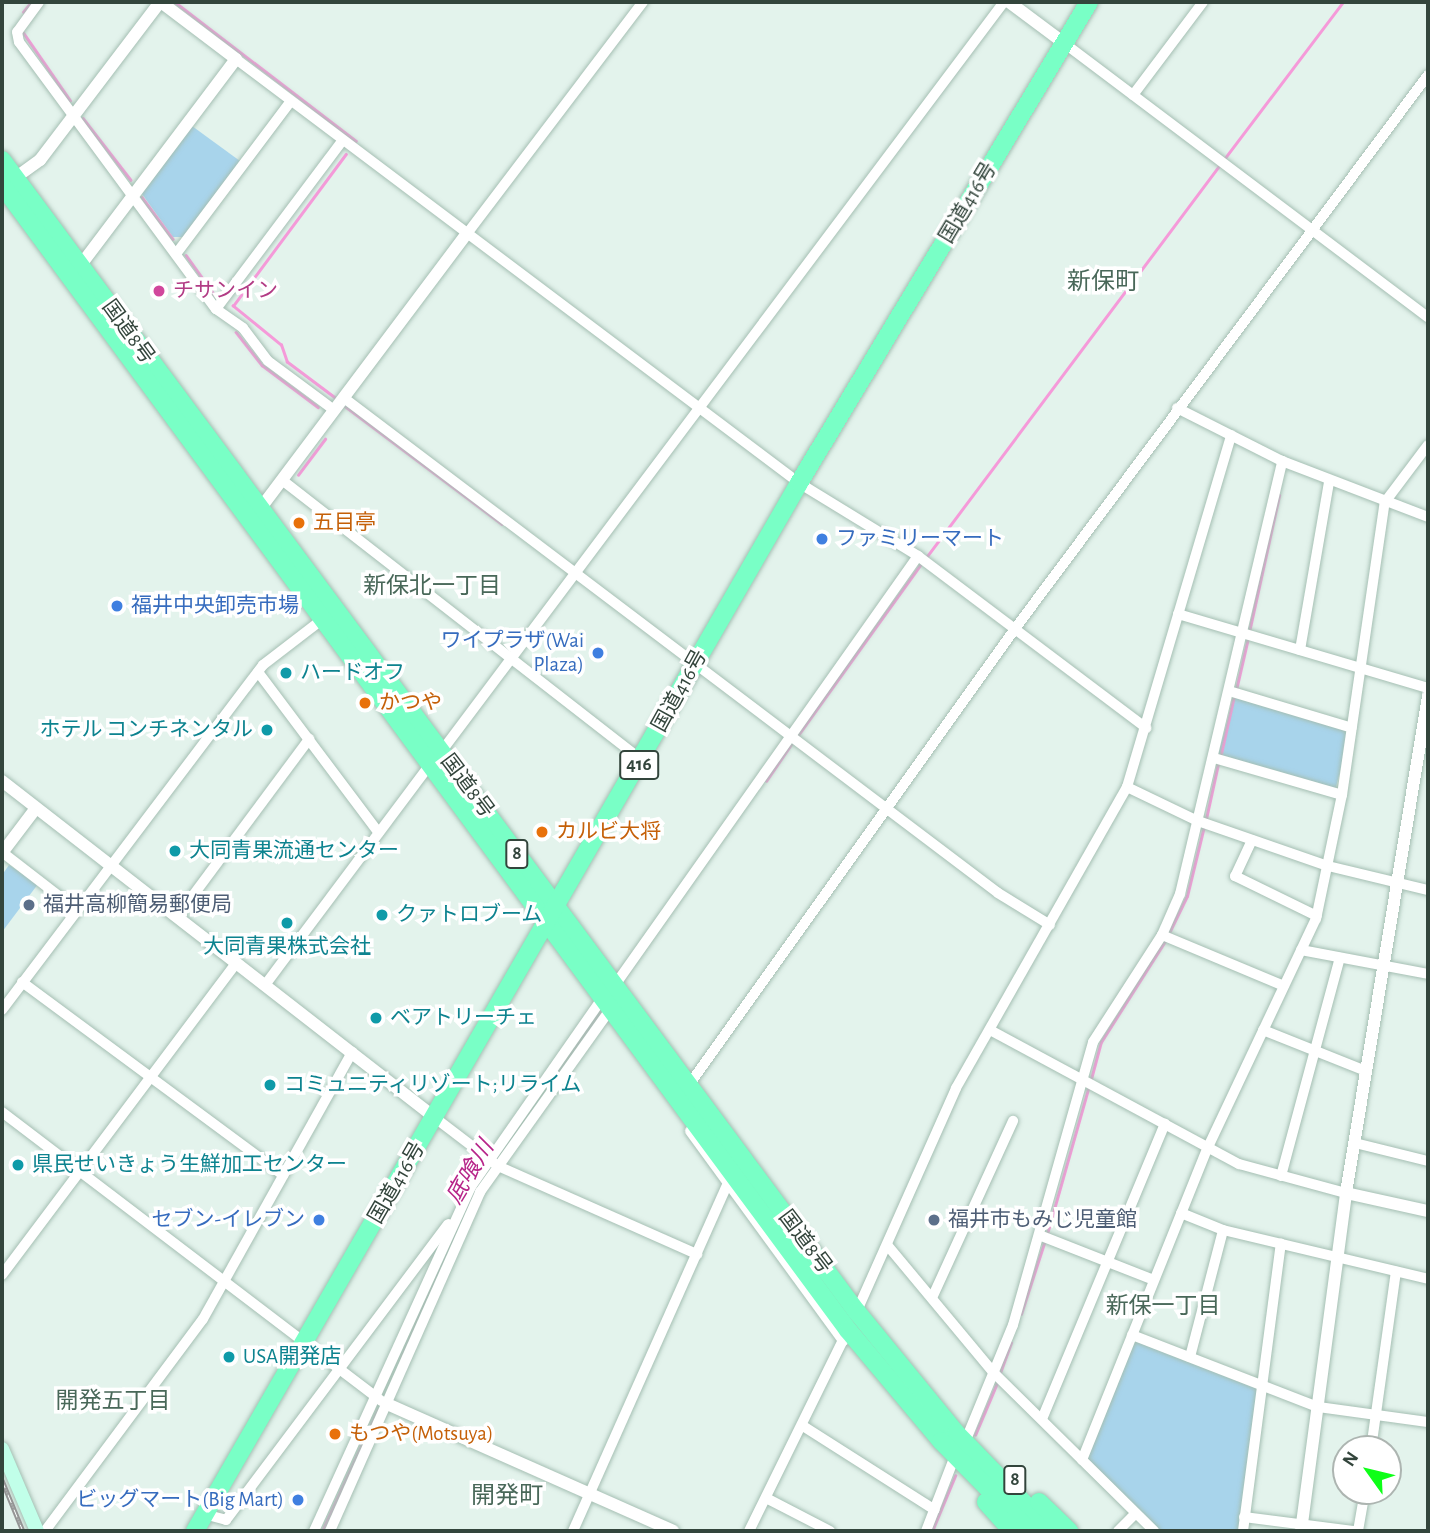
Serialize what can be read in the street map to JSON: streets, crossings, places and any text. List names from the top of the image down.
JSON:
{
  "streets": {
    "highway": [
      "国道416号",
      "国道8号",
      "416",
      "8"
    ]
  },
  "crossings": [
    ["国道416号", "国道8号"],
    ["国道8号", "8"]
  ],
  "districts": [
    "新保町",
    "新保北一丁目",
    "新保一丁目",
    "開発五丁目",
    "開発町"
  ],
  "water": ["底喰川"],
  "places": [
    "チサンイン",
    "五目亭",
    "ファミリーマート",
    "福井中央卸売市場",
    "ワイプラザ(Wai Plaza)",
    "ハードオフ",
    "かつや",
    "ホテル コンチネンタル",
    "カルビ大将",
    "大同青果流通センター",
    "福井高柳簡易郵便局",
    "クァトロブーム",
    "大同青果株式会社",
    "ベアトリーチェ",
    "コミュニティリゾート;リライム",
    "県民せいきょう生鮮加工センター",
    "セブン-イレブン",
    "福井市もみじ児童館",
    "USA開発店",
    "もつや(Motsuya)",
    "ビッグマート(Big Mart)"
  ],
  "north": "top left"
}
